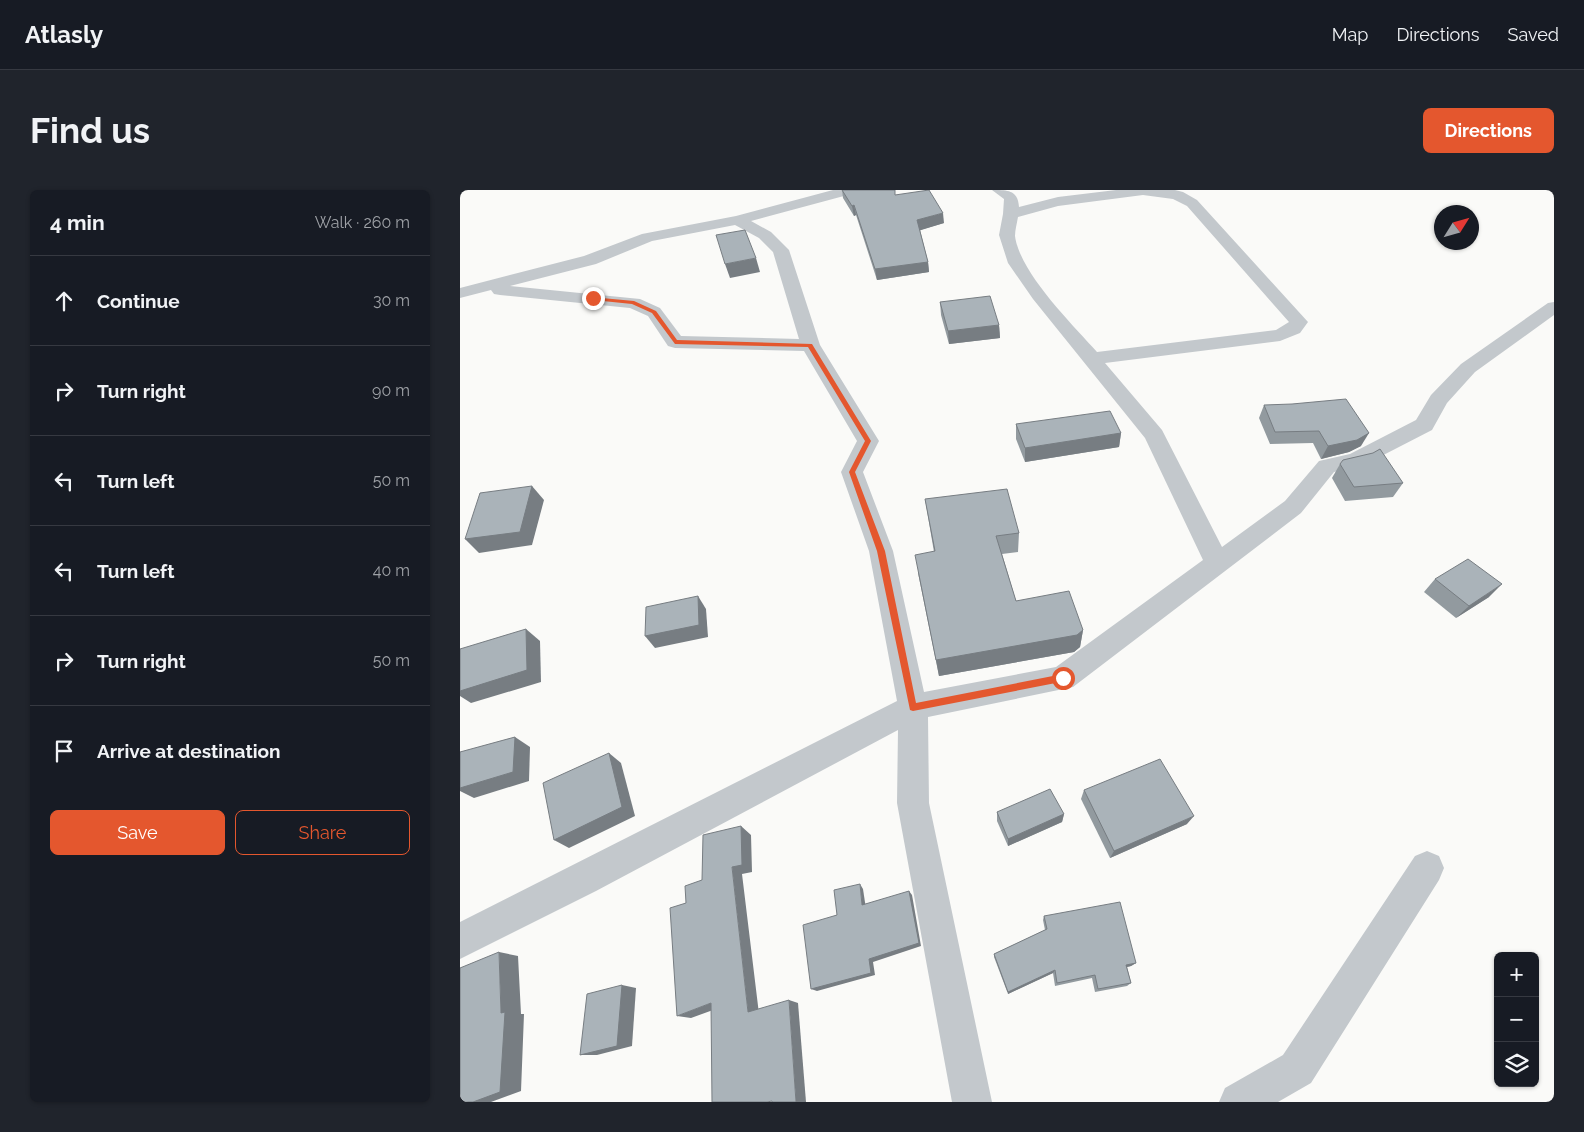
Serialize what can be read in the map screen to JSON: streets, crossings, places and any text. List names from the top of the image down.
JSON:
{
  "north": "top right",
  "page": {
    "header": "Atlasly",
    "nav": ["Map", "Directions", "Saved"],
    "buttons": [
      "Directions",
      ["Save", "Share"]
    ],
    "title": "Find us",
    "heading": ["4 min", "Walk · 260 m"],
    "list": [
      ["Continue", "30 m"],
      ["Turn right", "90 m"],
      ["Turn left", "50 m"],
      ["Turn left", "40 m"],
      ["Turn right", "50 m"],
      "Arrive at destination"
    ],
    "map_buttons": ["+", "−"]
  }
}
